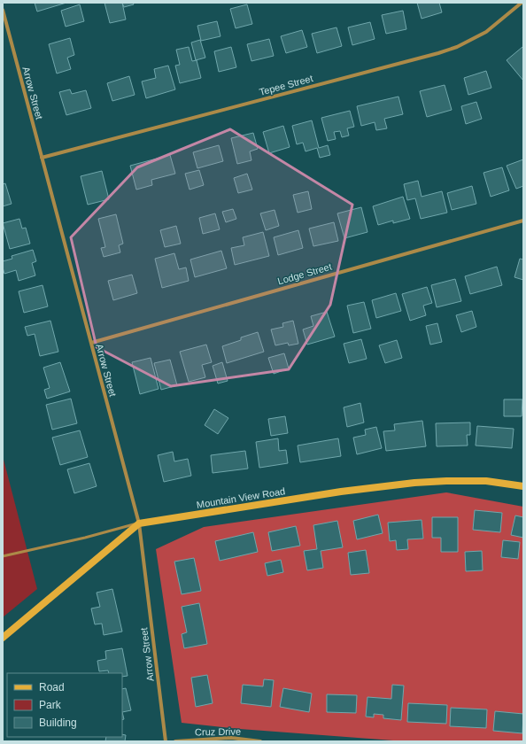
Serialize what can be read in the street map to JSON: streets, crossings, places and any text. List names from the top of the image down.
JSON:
{
  "streets": {
    "street": [
      "Tepee Street",
      "Arrow Street",
      "Lodge Street",
      "Mountain View Road",
      "Cruz Drive"
    ]
  },
  "crossings": [
    ["Tepee Street", "Arrow Street"],
    ["Arrow Street", "Lodge Street"],
    ["Arrow Street", "Mountain View Road"]
  ],
  "legend": ["Road", "Park", "Building"]
}
